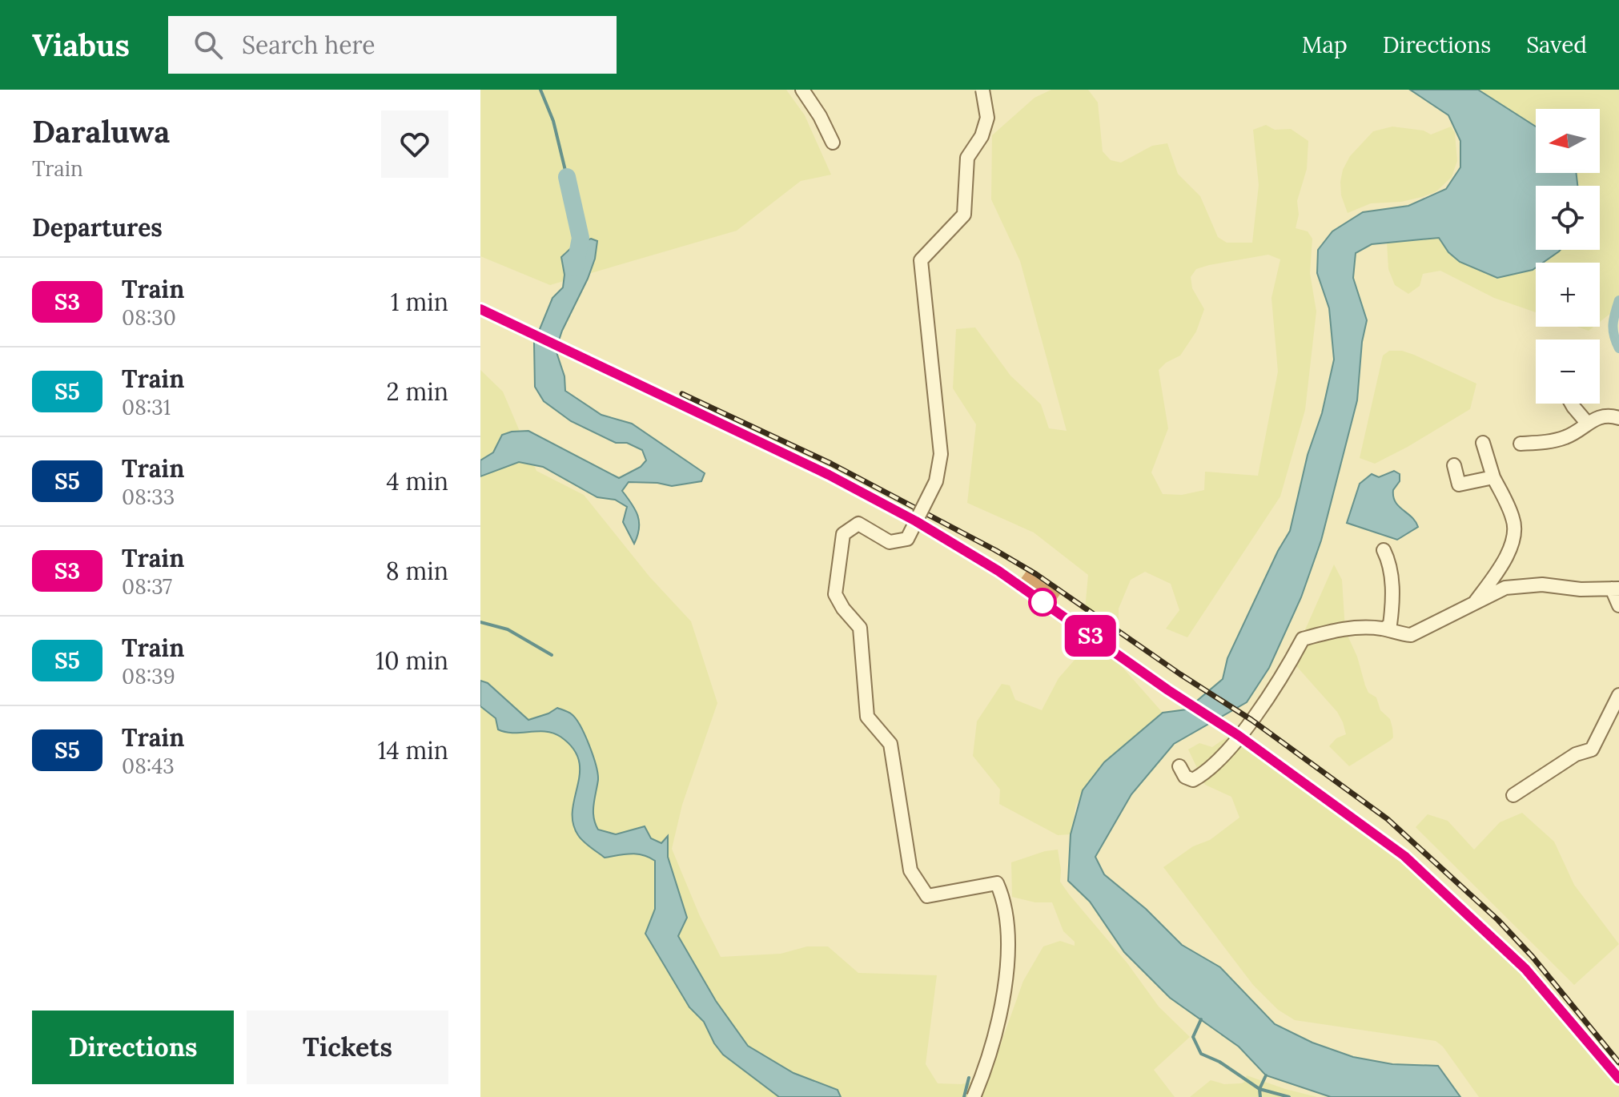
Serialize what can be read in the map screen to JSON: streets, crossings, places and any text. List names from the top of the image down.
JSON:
{
  "north": "left",
  "page": {
    "header": "Viabus",
    "search": "Search here",
    "nav": ["Map", "Directions", "Saved"],
    "heading": [
      ["Daraluwa", "Train"],
      "Departures"
    ],
    "on_map": "S3",
    "map_buttons": ["+", "−"],
    "list": [
      {
        "mark": "S3",
        "name": "Train",
        "note": "08:30",
        "value": "1 min"
      },
      {
        "mark": "S5",
        "name": "Train",
        "note": "08:31",
        "value": "2 min"
      },
      {
        "mark": "S5",
        "name": "Train",
        "note": "08:33",
        "value": "4 min"
      },
      {
        "mark": "S3",
        "name": "Train",
        "note": "08:37",
        "value": "8 min"
      },
      {
        "mark": "S5",
        "name": "Train",
        "note": "08:39",
        "value": "10 min"
      },
      {
        "mark": "S5",
        "name": "Train",
        "note": "08:43",
        "value": "14 min"
      }
    ],
    "buttons": ["Directions", "Tickets"]
  }
}
